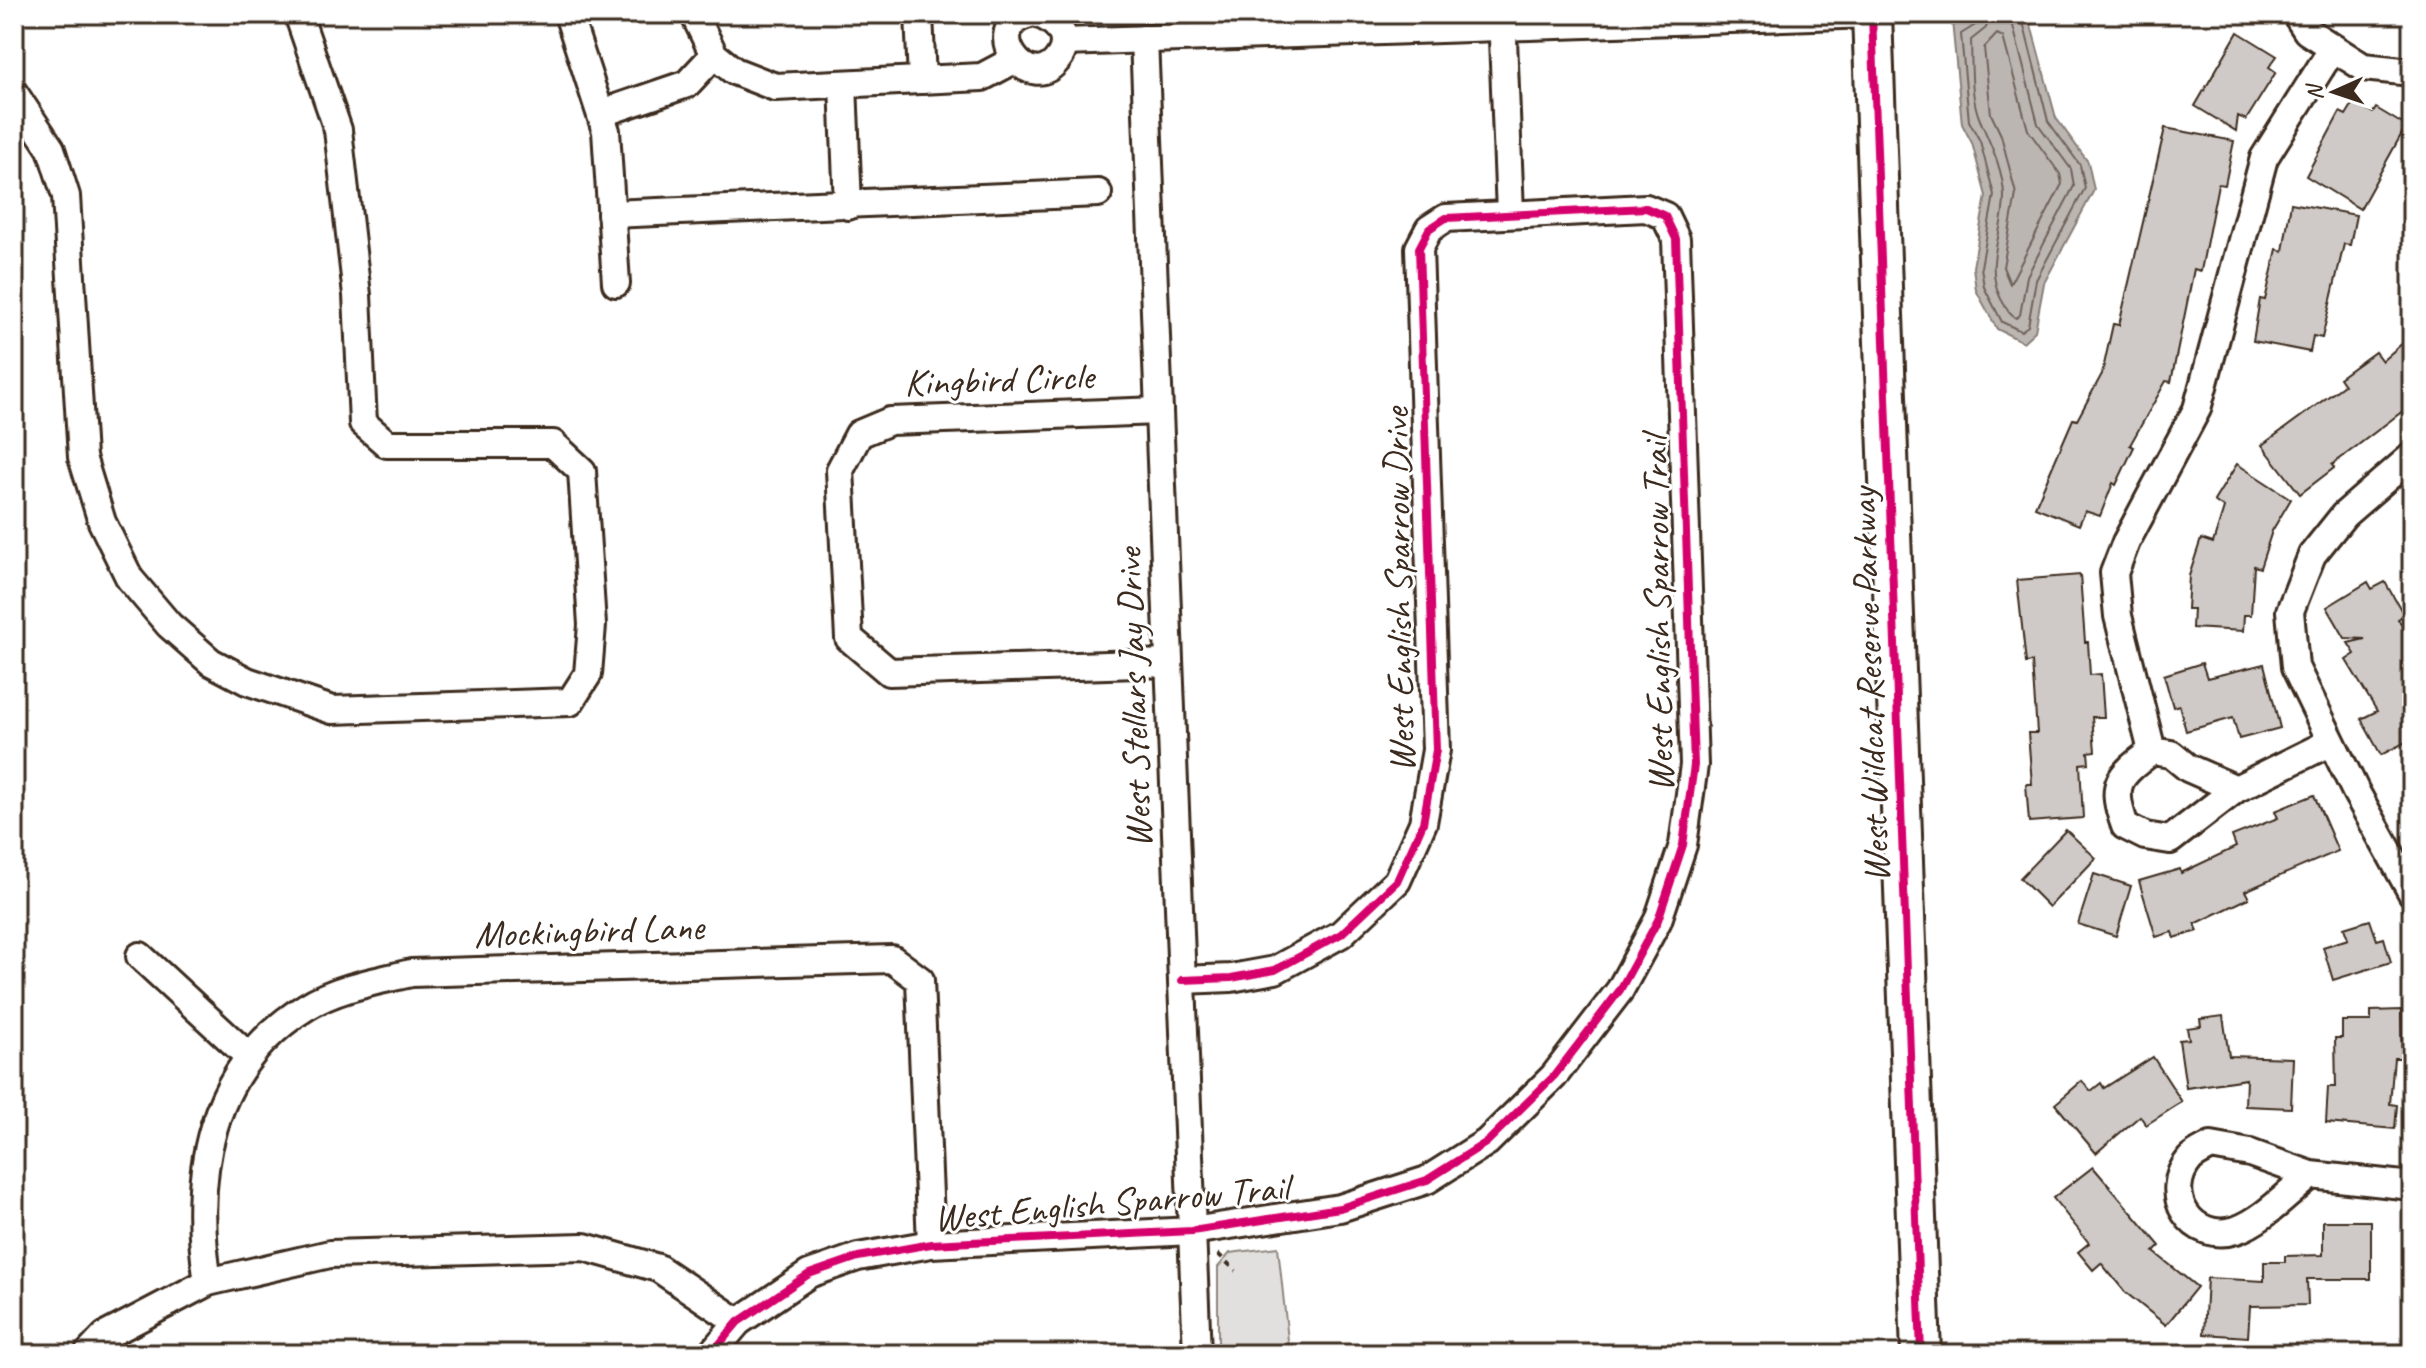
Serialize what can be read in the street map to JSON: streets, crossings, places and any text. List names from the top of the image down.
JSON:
{
  "streets": {
    "main road": ["West Wildcat Reserve Parkway"],
    "street": [
      "Kingbird Circle",
      "West English Sparrow Drive",
      "West English Sparrow Trail",
      "West Stellars Jay Drive",
      "Mockingbird Lane"
    ]
  },
  "crossings": [
    ["Kingbird Circle", "West Stellars Jay Drive"],
    ["West English Sparrow Drive", "West English Sparrow Trail"],
    ["West English Sparrow Drive", "West Stellars Jay Drive"],
    ["West English Sparrow Trail", "West Stellars Jay Drive"],
    ["West English Sparrow Trail", "Mockingbird Lane"]
  ],
  "north": "left"
}
